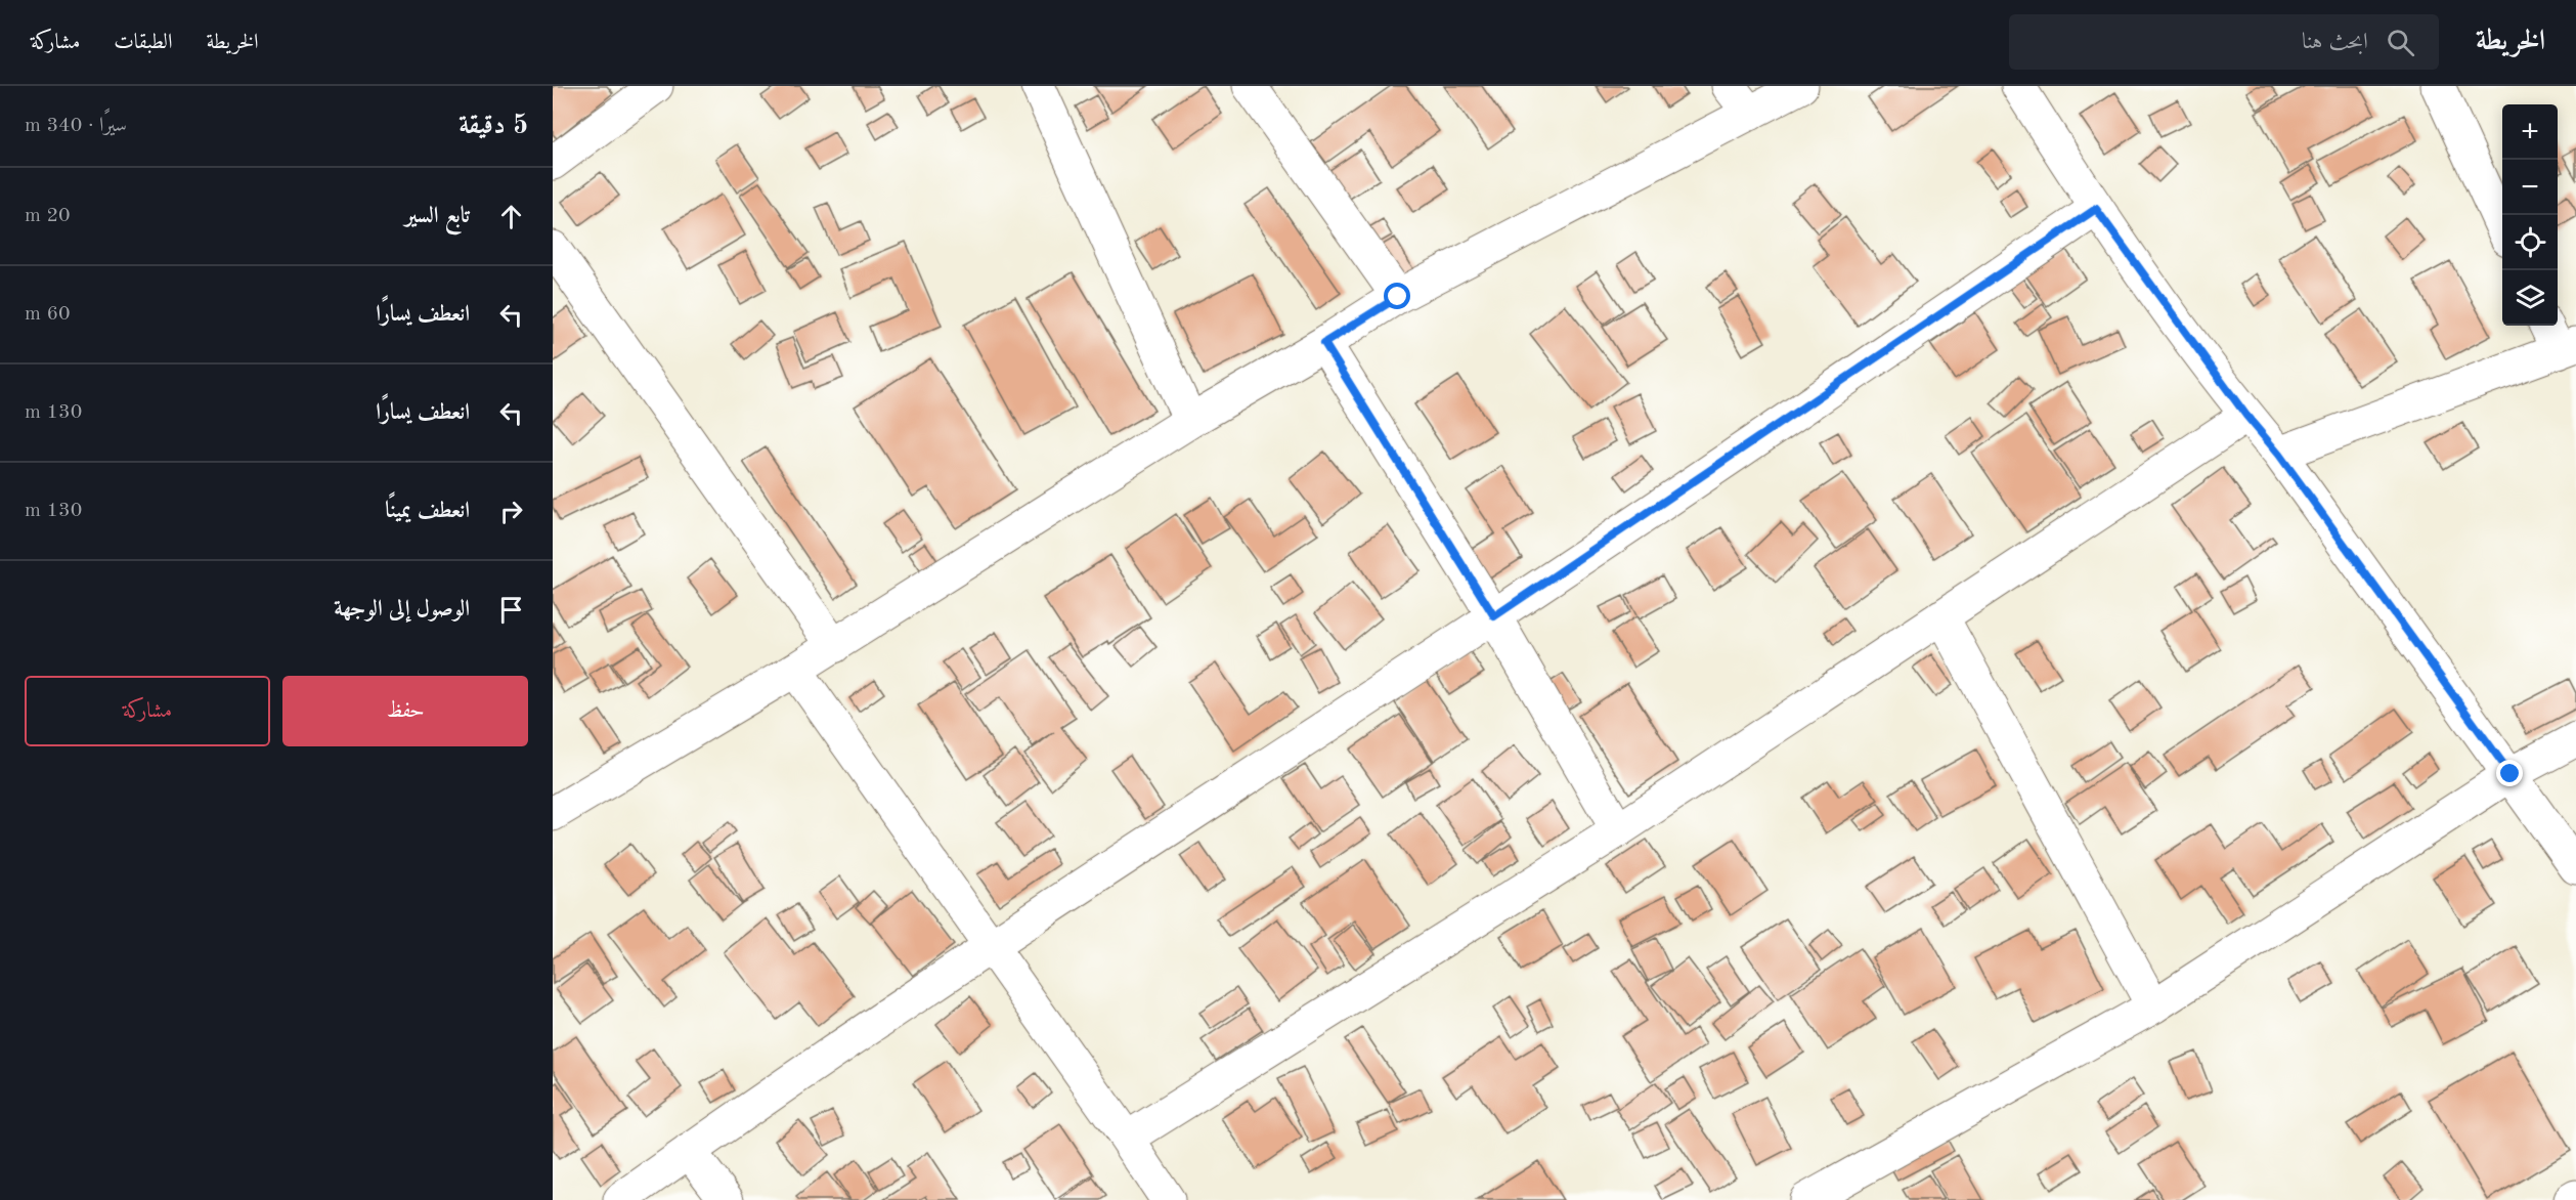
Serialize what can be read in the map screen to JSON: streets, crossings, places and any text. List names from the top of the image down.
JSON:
{
  "page": {
    "header": "الخريطة",
    "search": "ابحث هنا",
    "nav": ["الخريطة", "الطبقات", "مشاركة"],
    "heading": ["5 دقيقة", "سيرًا · 340 m"],
    "map_buttons": ["+", "−"],
    "list": [
      ["تابع السير", "20 m"],
      ["انعطف يسارًا", "60 m"],
      ["انعطف يسارًا", "130 m"],
      ["انعطف يمينًا", "130 m"],
      "الوصول إلى الوجهة"
    ],
    "buttons": ["حفظ", "مشاركة"]
  }
}
